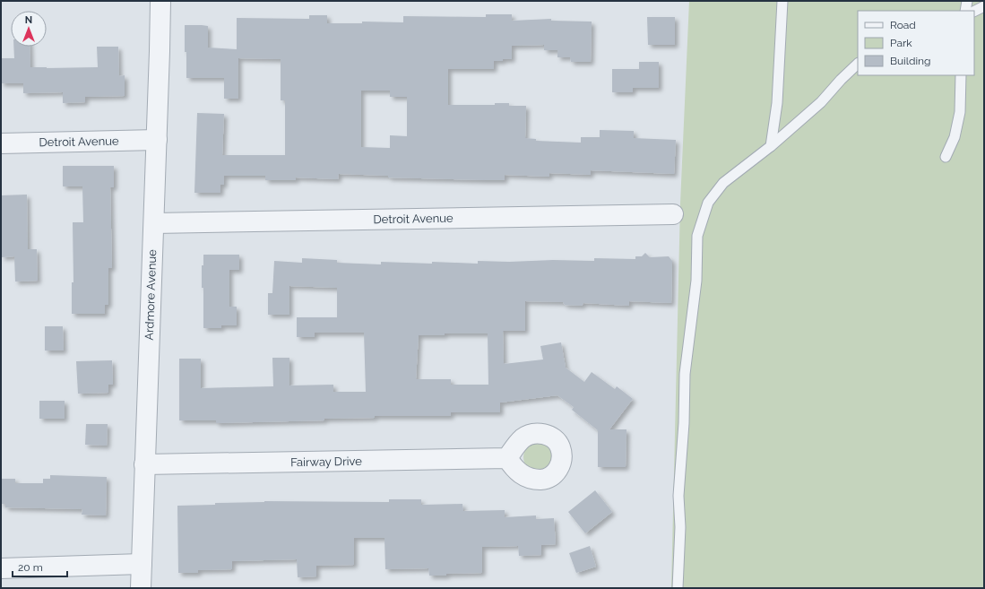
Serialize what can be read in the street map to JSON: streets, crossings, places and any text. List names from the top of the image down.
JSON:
{
  "streets": {
    "street": ["Detroit Avenue", "Ardmore Avenue", "Fairway Drive"]
  },
  "crossings": [
    ["Detroit Avenue", "Ardmore Avenue"],
    ["Ardmore Avenue", "Fairway Drive"]
  ],
  "legend": ["Road", "Park", "Building"],
  "scale_bar": "20 m",
  "north": "top"
}
